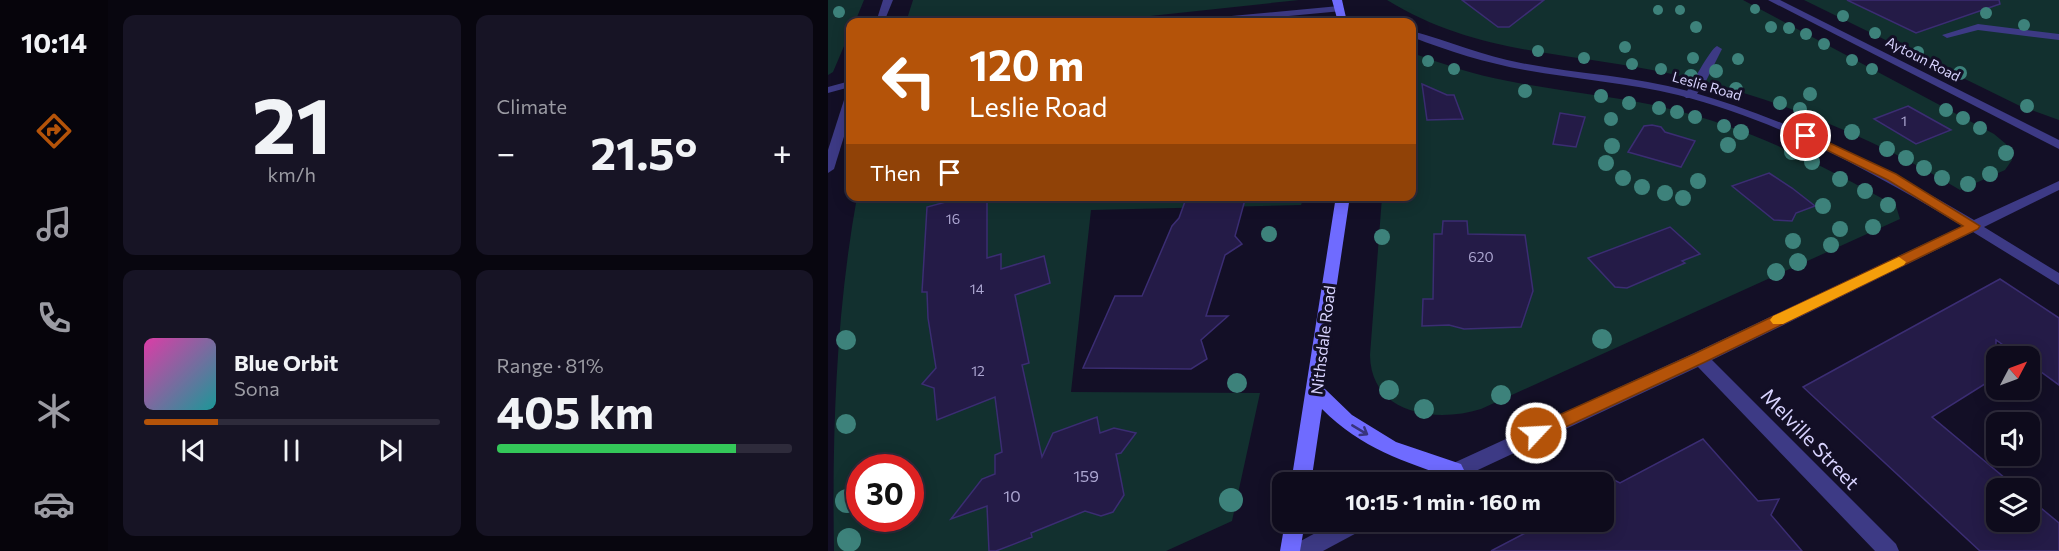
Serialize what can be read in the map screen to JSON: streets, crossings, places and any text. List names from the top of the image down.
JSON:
{
  "streets": {
    "street": [
      "Aytoun Road",
      "Leslie Road",
      "Nithsdale Road",
      "Melville Street"
    ]
  },
  "house_numbers": [
    "1",
    "16",
    "620",
    "14",
    "12",
    "159",
    "10"
  ],
  "north": "top right",
  "page": {
    "tabs": "10:14",
    "tile": [
      ["21", "km/h"],
      "Climate",
      ["Range · 81%", "405 km"]
    ],
    "turn": ["120 m", "Leslie Road"],
    "heat": ["−", "21.5°", "+"],
    "then": "Then",
    "song": ["Blue Orbit", "Sona"],
    "limit": "30",
    "trip": "10:15 · 1 min · 160 m"
  }
}
